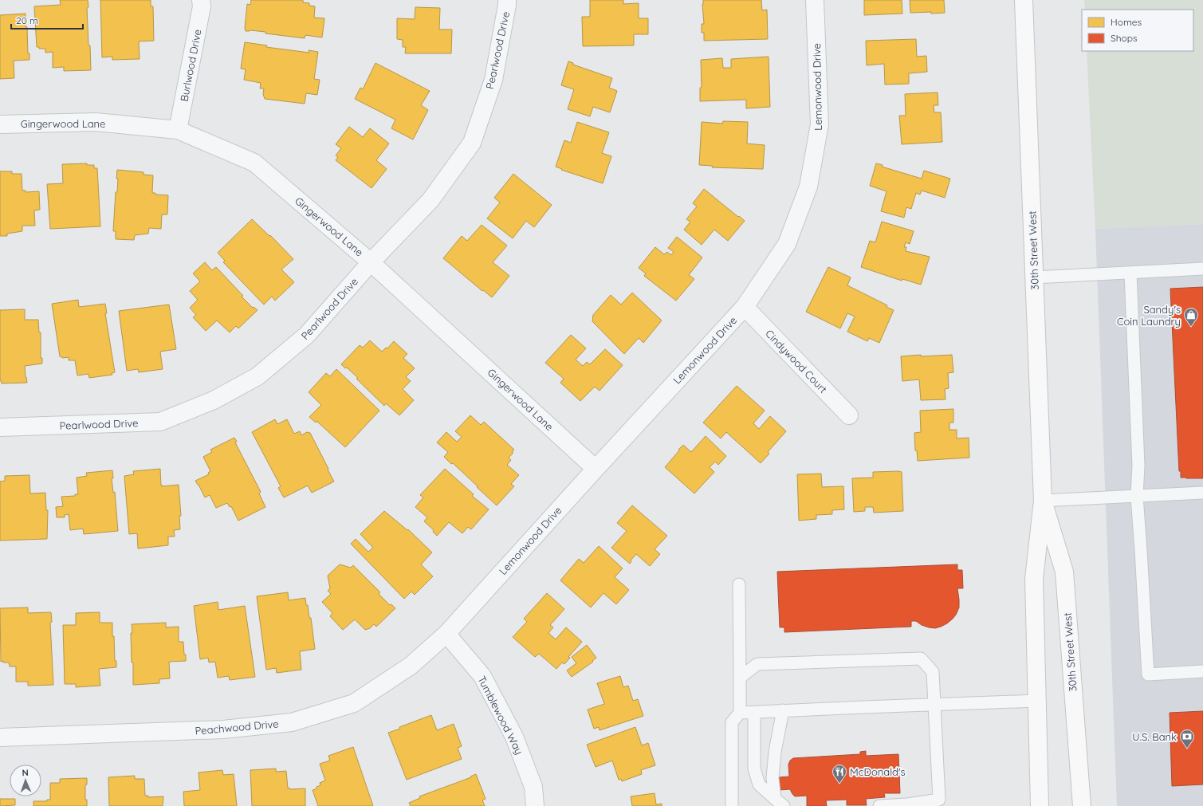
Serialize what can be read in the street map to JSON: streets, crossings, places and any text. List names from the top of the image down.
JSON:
{
  "streets": {
    "main road": ["30th Street West"],
    "street": [
      "Pearlwood Drive",
      "Burlwood Drive",
      "Lemonwood Drive",
      "Gingerwood Lane",
      "Cindywood Court",
      "Tumblewood Way",
      "Peachwood Drive"
    ]
  },
  "crossings": [
    ["Pearlwood Drive", "Gingerwood Lane"],
    ["Burlwood Drive", "Gingerwood Lane"],
    ["Lemonwood Drive", "Gingerwood Lane"],
    ["Lemonwood Drive", "Cindywood Court"],
    ["Lemonwood Drive", "Tumblewood Way"],
    ["Lemonwood Drive", "Peachwood Drive"],
    ["Tumblewood Way", "Peachwood Drive"]
  ],
  "places": {
    "shop": ["Sandy's Coin Laundry"],
    "bank": ["U.S. Bank"],
    "restaurant": ["McDonald's"]
  },
  "legend": ["Homes", "Shops"],
  "scale_bar": "20 m",
  "north": "top"
}
